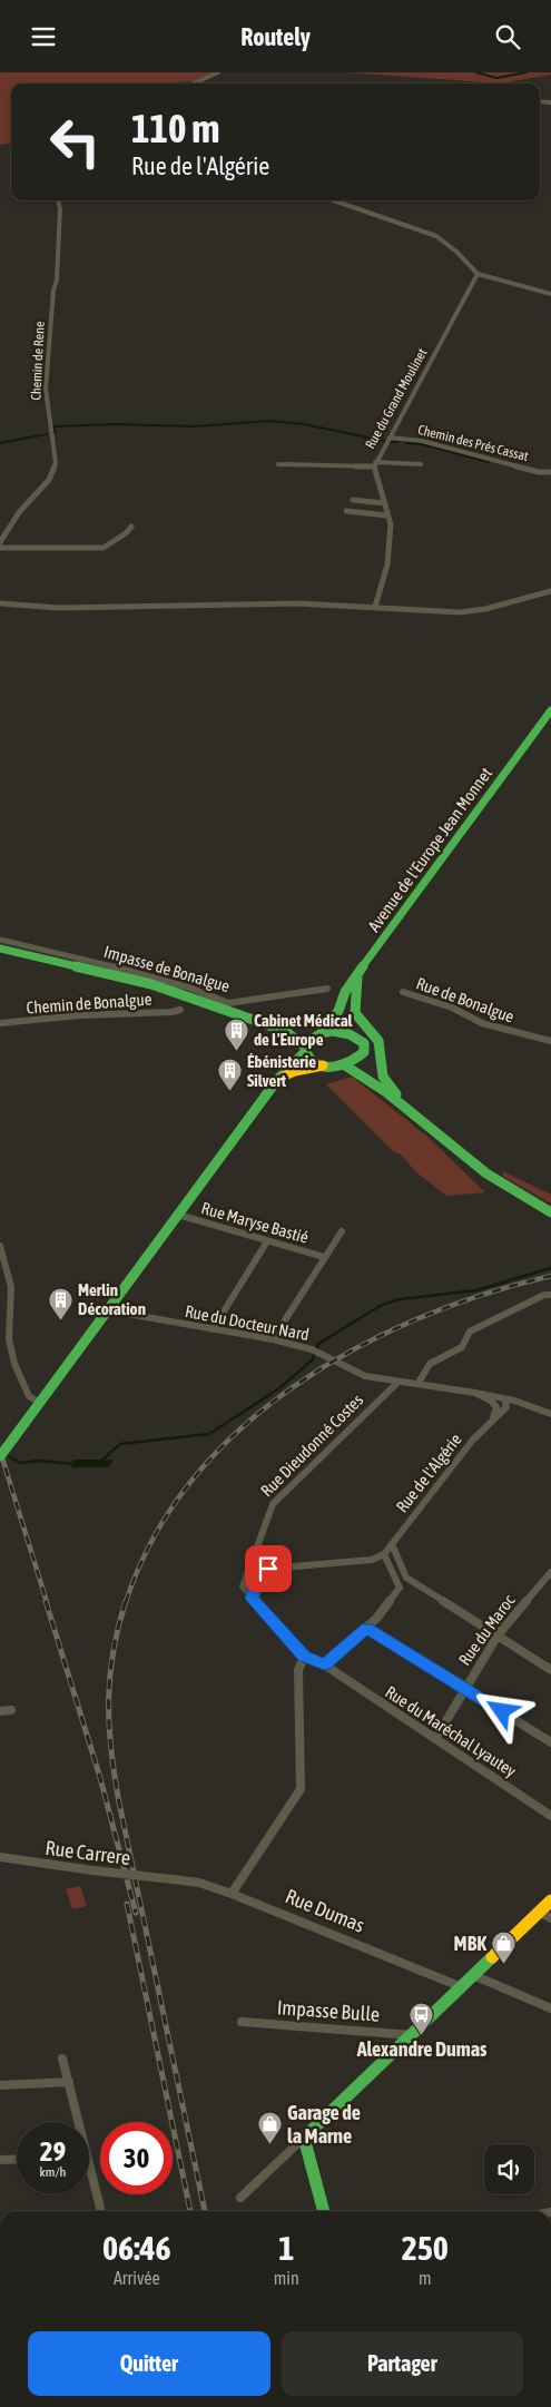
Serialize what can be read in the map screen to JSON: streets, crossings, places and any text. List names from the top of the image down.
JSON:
{
  "streets": {
    "main road": ["Avenue de l'Europe Jean Monnet"],
    "street": [
      "Chemin de Rene",
      "Rue du Grand Moulinet",
      "Chemin des Prés Cassat",
      "Impasse de Bonalgue",
      "Rue de Bonalgue",
      "Chemin de Bonalgue",
      "Rue Maryse Bastié",
      "Rue du Docteur Nard",
      "Rue Dieudonné Costes",
      "Rue de l'Algérie",
      "Rue du Maroc",
      "Rue du Maréchal Lyautey",
      "Rue Carrere",
      "Rue Dumas",
      "Impasse Bulle"
    ]
  },
  "crossings": [
    ["Rue du Grand Moulinet", "Chemin des Prés Cassat"],
    ["Rue du Docteur Nard", "Rue Dieudonné Costes"],
    ["Rue du Docteur Nard", "Rue de l'Algérie"],
    ["Rue du Maroc", "Rue du Maréchal Lyautey"],
    ["Rue Carrere", "Rue Dumas"]
  ],
  "places": {
    "building": ["Cabinet Médical de L'Europe", "Ébénisterie Silvert", "Merlin Décoration"],
    "shop": ["MBK", "Garage de la Marne"],
    "bus stop": ["Alexandre Dumas"]
  },
  "page": {
    "header": "Routely",
    "turn": ["110 m", "Rue de l'Algérie"],
    "speed": "29 km/h",
    "limit": "30",
    "eta": [
      "06:46",
      "Arrivée",
      "1",
      "min",
      "250",
      "m"
    ],
    "buttons": ["Quitter", "Partager"]
  }
}
